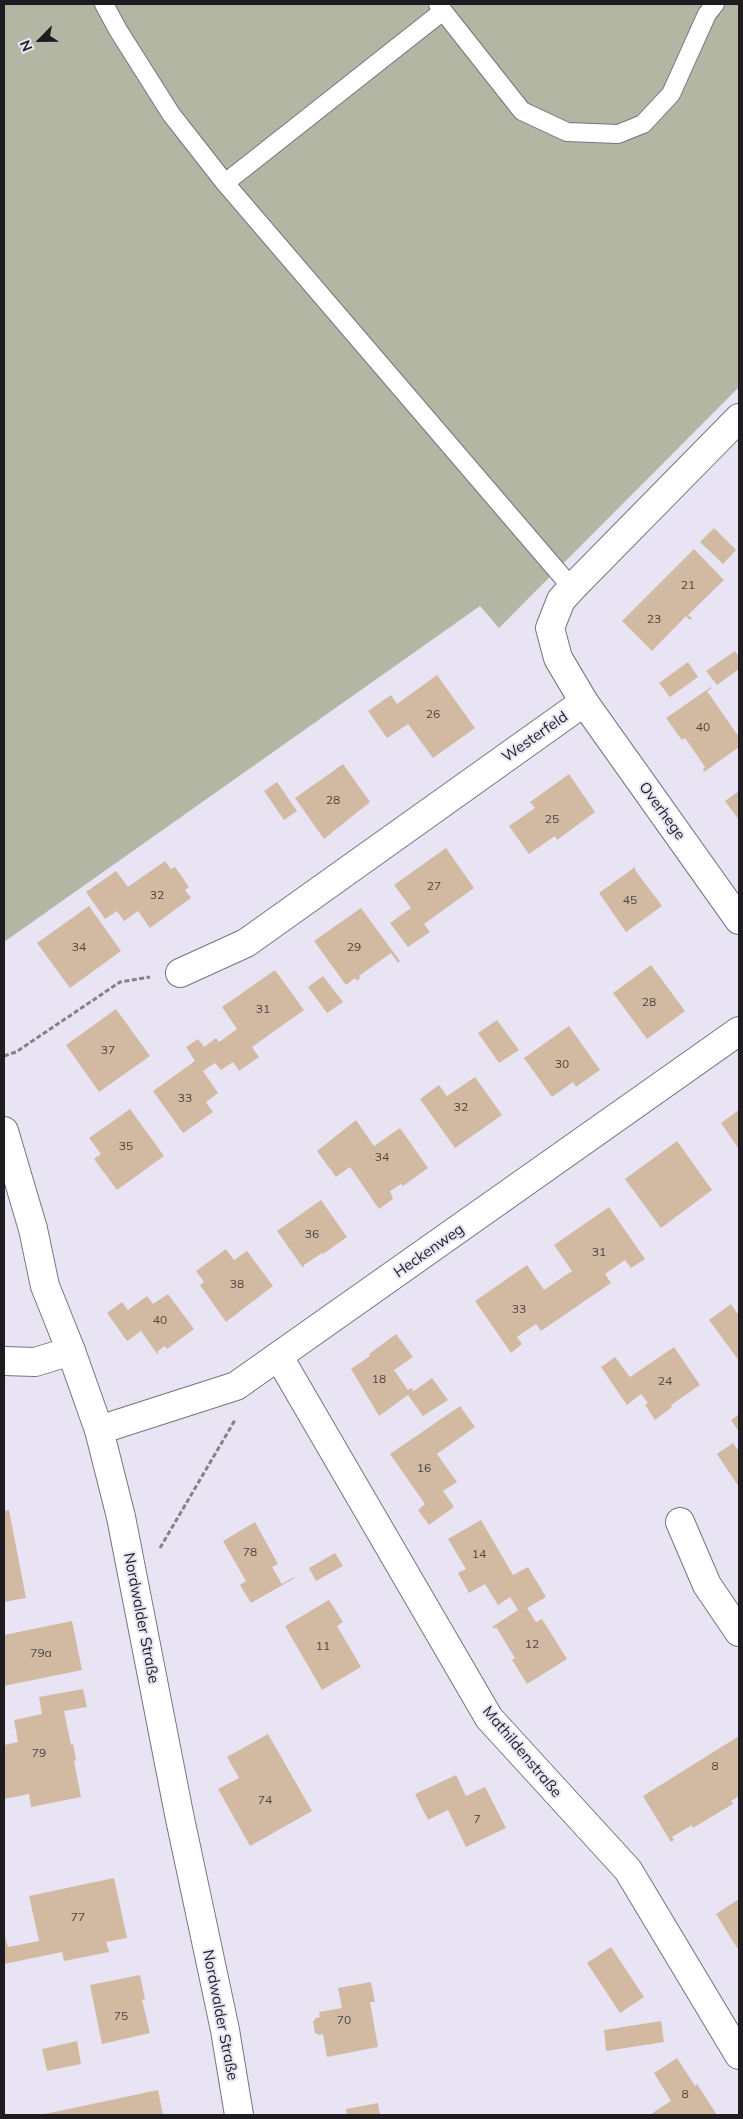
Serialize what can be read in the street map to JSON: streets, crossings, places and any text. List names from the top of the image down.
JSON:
{
  "streets": {
    "street": [
      "Westerfeld",
      "Overhege",
      "Heckenweg",
      "Nordwalder Straße",
      "Mathildenstraße"
    ]
  },
  "crossings": [
    ["Westerfeld", "Overhege"],
    ["Heckenweg", "Nordwalder Straße"],
    ["Heckenweg", "Mathildenstraße"]
  ],
  "house_numbers": [
    "21",
    "23",
    "26",
    "40",
    "28",
    "25",
    "27",
    "32",
    "45",
    "34",
    "29",
    "28",
    "31",
    "37",
    "30",
    "33",
    "32",
    "35",
    "34",
    "36",
    "31",
    "38",
    "33",
    "40",
    "18",
    "24",
    "16",
    "78",
    "14",
    "12",
    "11",
    "79a",
    "79",
    "8",
    "74",
    "7",
    "77",
    "75",
    "70",
    "8"
  ],
  "north": "bottom left"
}
